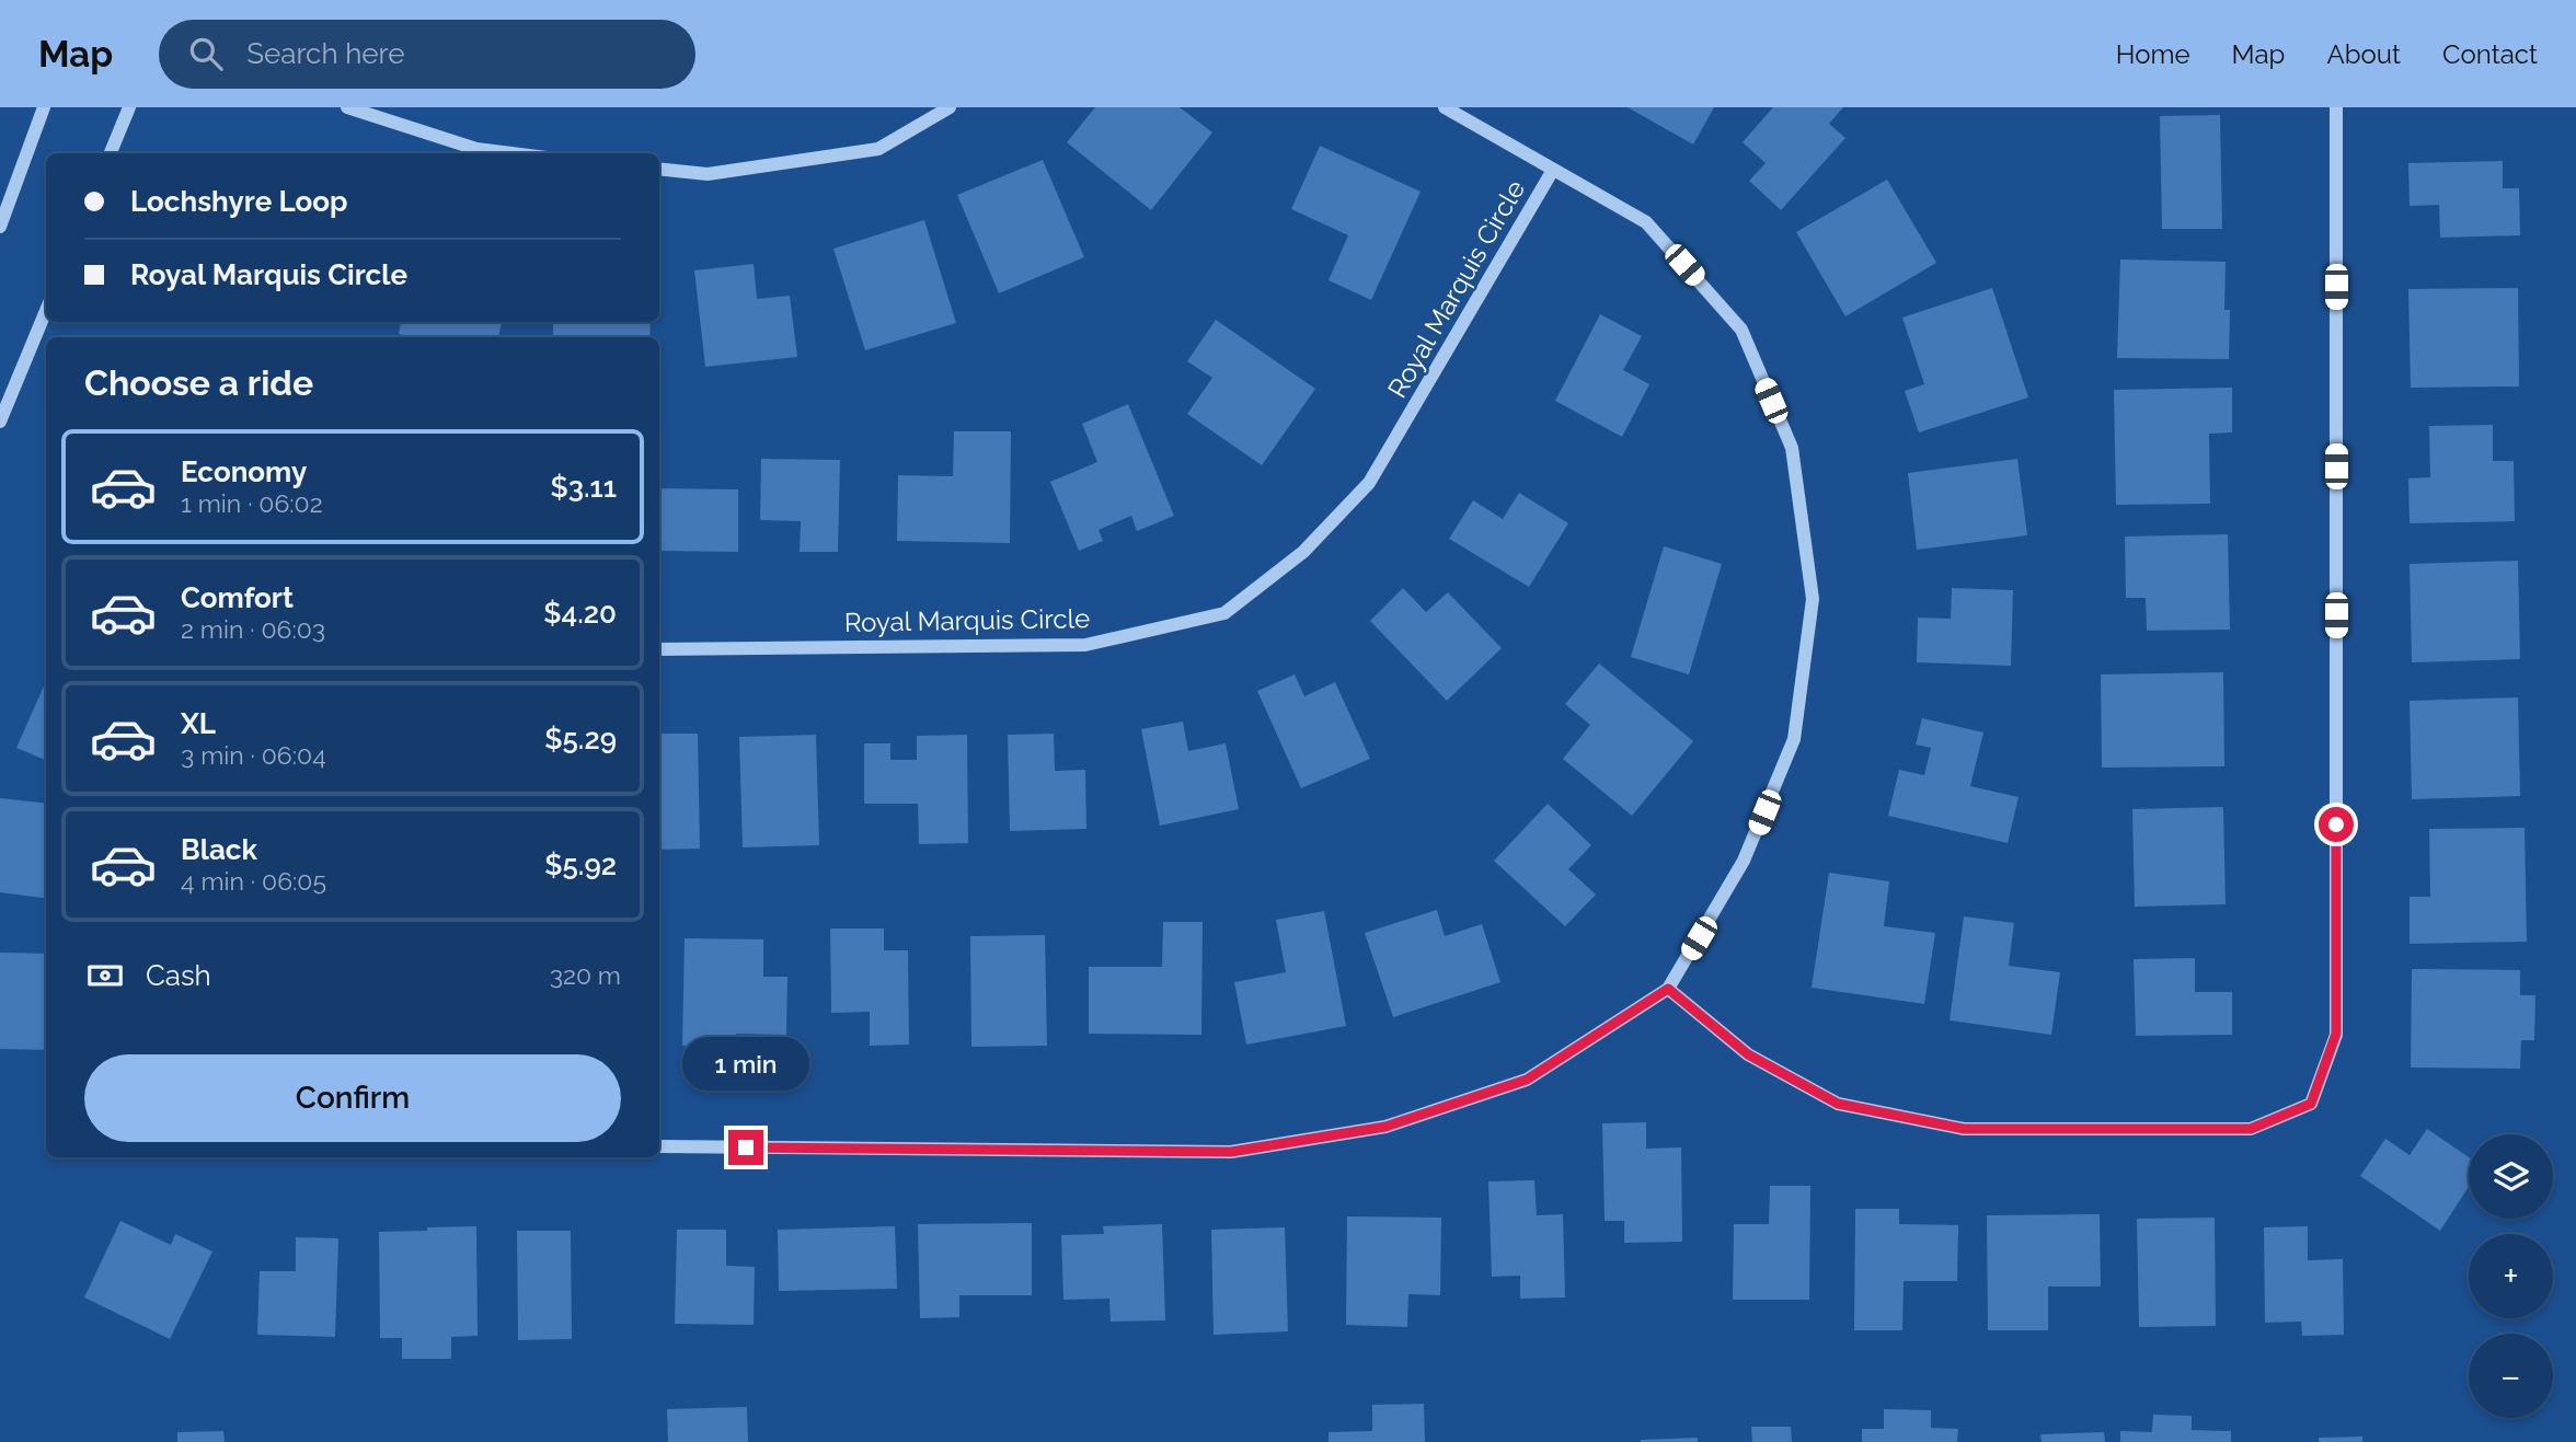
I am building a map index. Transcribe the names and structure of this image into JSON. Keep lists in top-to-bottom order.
{
  "streets": {
    "street": ["Royal Marquis Circle"]
  },
  "page": {
    "header": "Map",
    "search": "Search here",
    "nav": [
      "Home",
      "Map",
      "About",
      "Contact"
    ],
    "banner": ["Lochshyre Loop", "Royal Marquis Circle"],
    "heading": "Choose a ride",
    "list": [
      {
        "name": "Economy",
        "note": "1 min · 06:02",
        "value": "$3.11"
      },
      {
        "name": "Comfort",
        "note": "2 min · 06:03",
        "value": "$4.20"
      },
      {
        "name": "XL",
        "note": "3 min · 06:04",
        "value": "$5.29"
      },
      {
        "name": "Black",
        "note": "4 min · 06:05",
        "value": "$5.92"
      }
    ],
    "pay": ["Cash", "320 m"],
    "bubble": "1 min",
    "buttons": "Confirm",
    "map_buttons": ["+", "−"]
  }
}
